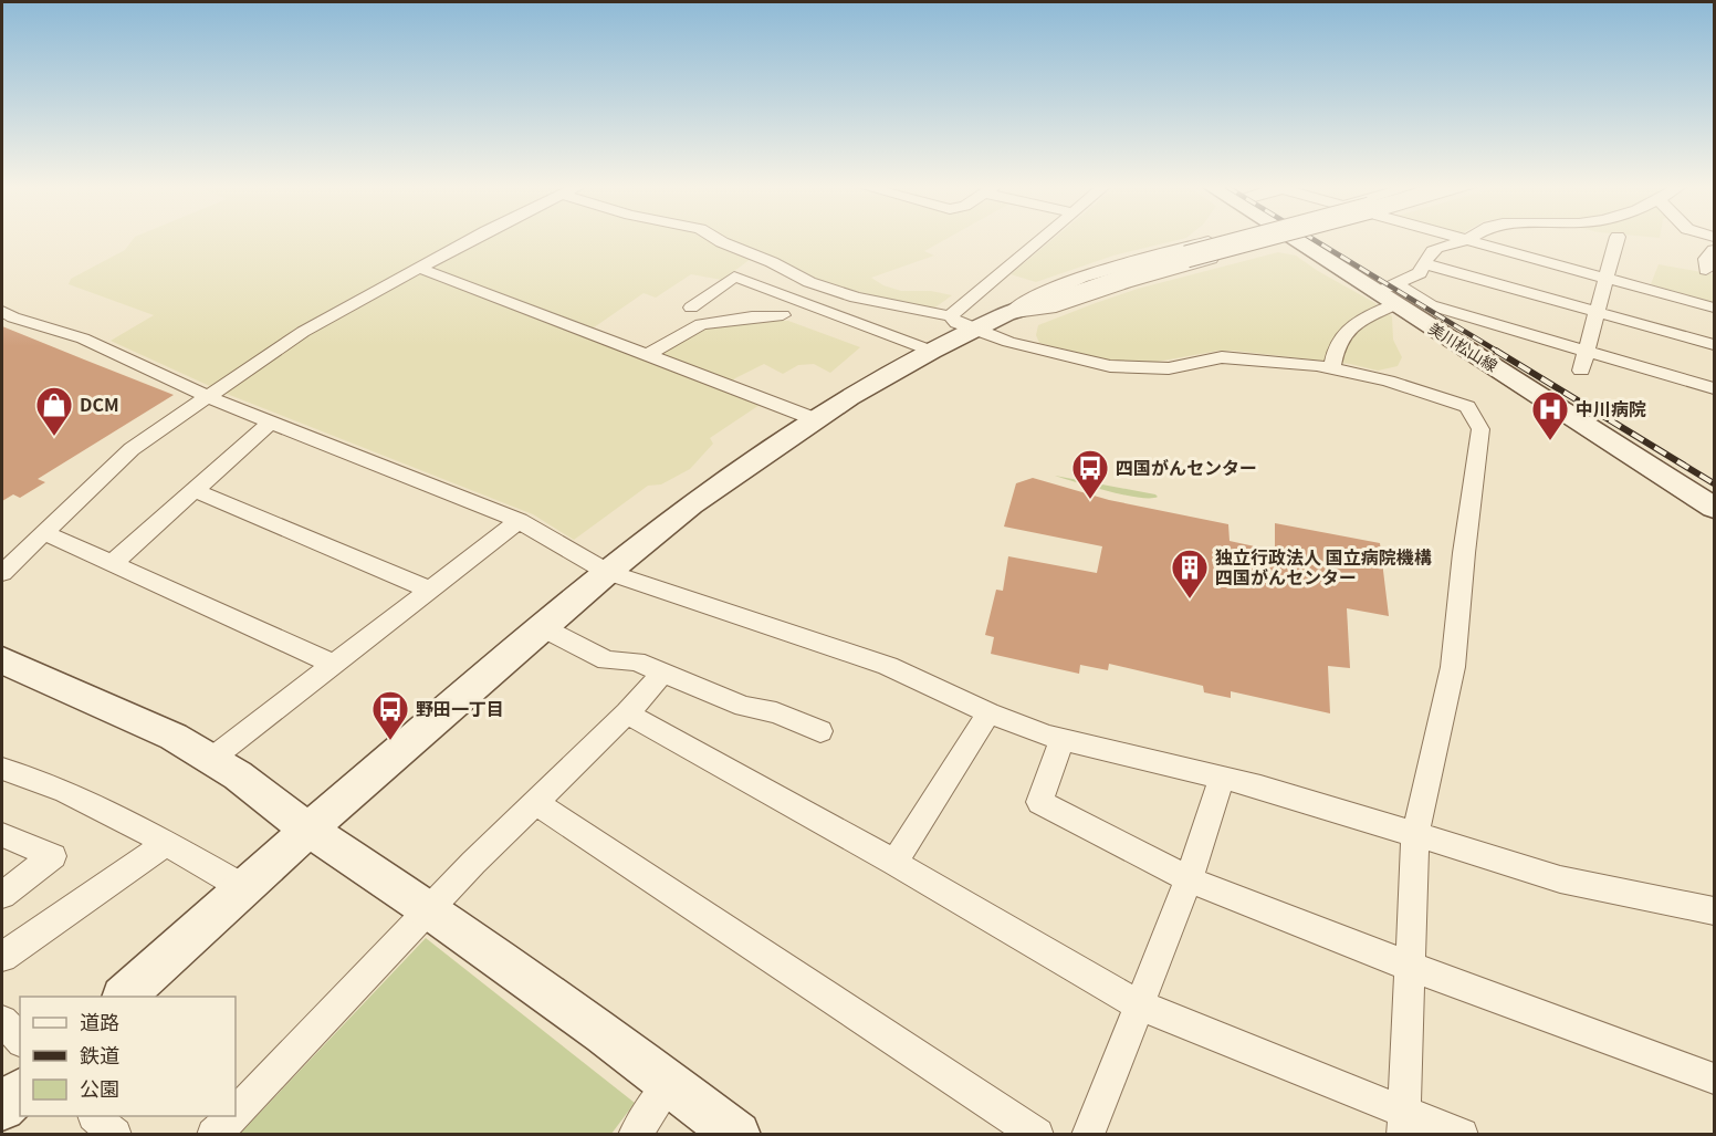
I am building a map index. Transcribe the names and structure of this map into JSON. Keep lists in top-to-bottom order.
{
  "streets": {
    "street": ["美川松山線"]
  },
  "places": {
    "shop": ["DCM"],
    "hospital": ["中川病院"],
    "bus stop": ["四国がんセンター", "野田一丁目"],
    "building": ["独立行政法人 国立病院機構 四国がんセンター"]
  },
  "legend": ["道路", "鉄道", "公園"]
}
